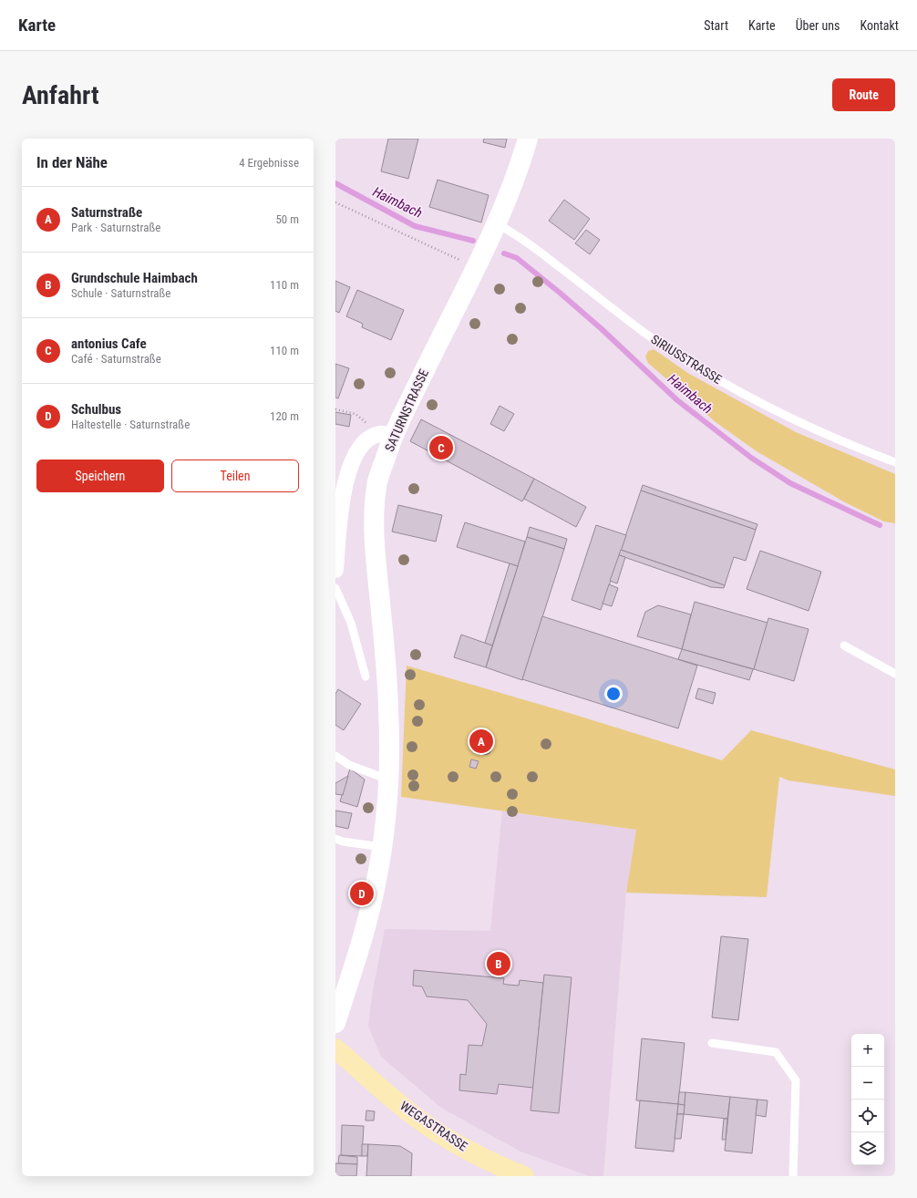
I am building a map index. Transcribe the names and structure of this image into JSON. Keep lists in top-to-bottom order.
{
  "streets": {
    "main road": ["WEGASTRASSE"],
    "street": ["SATURNSTRASSE"],
    "lane": ["SIRIUSSTRASSE"]
  },
  "crossings": [
    ["SIRIUSSTRASSE", "SATURNSTRASSE"]
  ],
  "water": ["Haimbach"],
  "page": {
    "header": "Karte",
    "nav": [
      "Start",
      "Karte",
      "Über uns",
      "Kontakt"
    ],
    "buttons": [
      "Route",
      ["Speichern", "Teilen"]
    ],
    "title": "Anfahrt",
    "heading": ["In der Nähe", "4 Ergebnisse"],
    "list": [
      {
        "mark": "A",
        "name": "Saturnstraße",
        "note": "Park · Saturnstraße",
        "value": "50 m"
      },
      {
        "mark": "B",
        "name": "Grundschule Haimbach",
        "note": "Schule · Saturnstraße",
        "value": "110 m"
      },
      {
        "mark": "C",
        "name": "antonius Cafe",
        "note": "Café · Saturnstraße",
        "value": "110 m"
      },
      {
        "mark": "D",
        "name": "Schulbus",
        "note": "Haltestelle · Saturnstraße",
        "value": "120 m"
      }
    ],
    "pins": [
      "C",
      "A",
      "D",
      "B"
    ],
    "map_buttons": ["+", "−"]
  }
}
